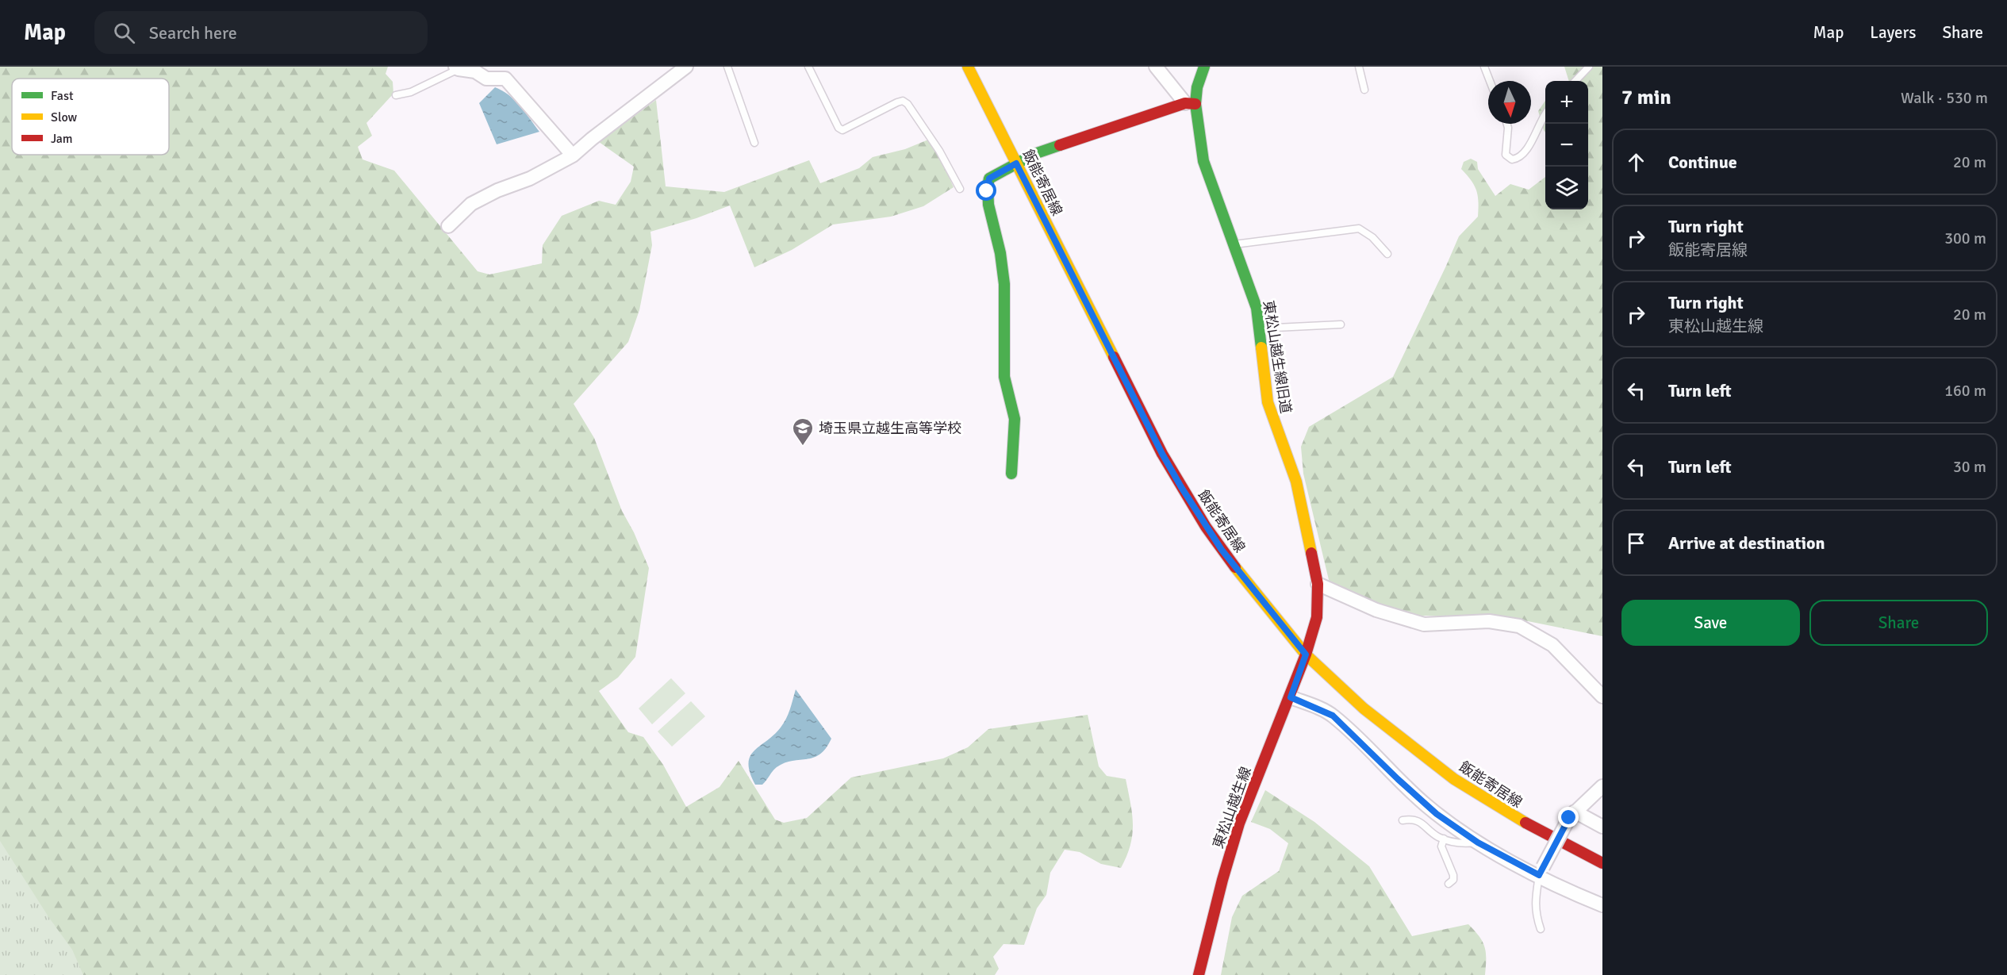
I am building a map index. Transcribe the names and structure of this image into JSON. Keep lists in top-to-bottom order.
{
  "streets": {
    "main road": ["飯能寄居線", "東松山越生線旧道", "東松山越生線"]
  },
  "crossings": [
    ["飯能寄居線", "東松山越生線旧道"],
    ["飯能寄居線", "東松山越生線"],
    ["東松山越生線旧道", "東松山越生線"]
  ],
  "places": {
    "school or university": ["埼玉県立越生高等学校"]
  },
  "legend": ["Fast", "Slow", "Jam"],
  "north": "bottom",
  "page": {
    "header": "Map",
    "search": "Search here",
    "nav": ["Map", "Layers", "Share"],
    "heading": ["7 min", "Walk · 530 m"],
    "map_buttons": ["+", "−"],
    "list": [
      ["Continue", "20 m"],
      ["Turn right", "飯能寄居線", "300 m"],
      ["Turn right", "東松山越生線", "20 m"],
      ["Turn left", "160 m"],
      ["Turn left", "30 m"],
      "Arrive at destination"
    ],
    "buttons": ["Save", "Share"]
  }
}
